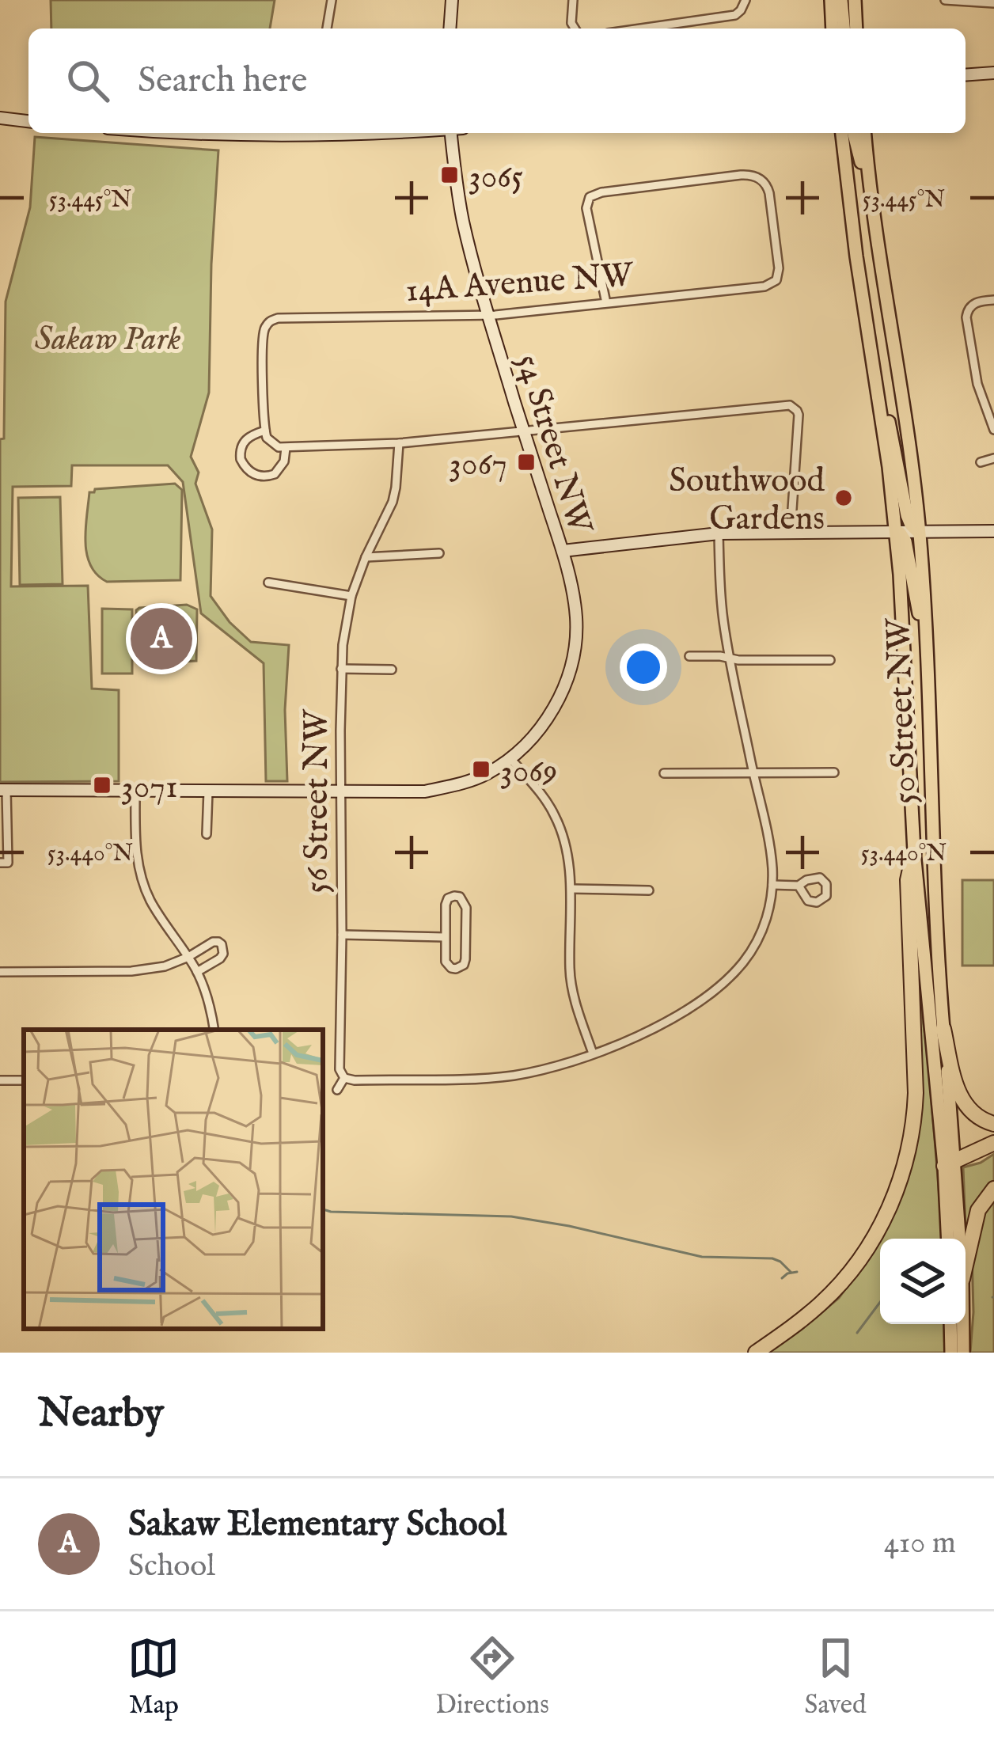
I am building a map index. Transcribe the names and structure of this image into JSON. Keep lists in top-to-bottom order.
{
  "streets": {
    "main road": ["50 Street NW"],
    "street": ["14A Avenue NW", "54 Street NW", "56 Street NW"]
  },
  "crossings": [
    ["14A Avenue NW", "54 Street NW"],
    ["54 Street NW", "56 Street NW"]
  ],
  "parks": ["Sakaw Park"],
  "places": {
    "transit": [
      "3065",
      "3067",
      "3069",
      "3071"
    ],
    "other": ["Southwood Gardens"]
  },
  "page": {
    "search": "Search here",
    "pins": "A",
    "heading": "Nearby",
    "list": [
      {
        "mark": "A",
        "name": "Sakaw Elementary School",
        "note": "School",
        "value": "410 m"
      }
    ],
    "nav": ["Map", "Directions", "Saved"]
  },
  "coordinates": ["53.445°N", "53.440°N"]
}
